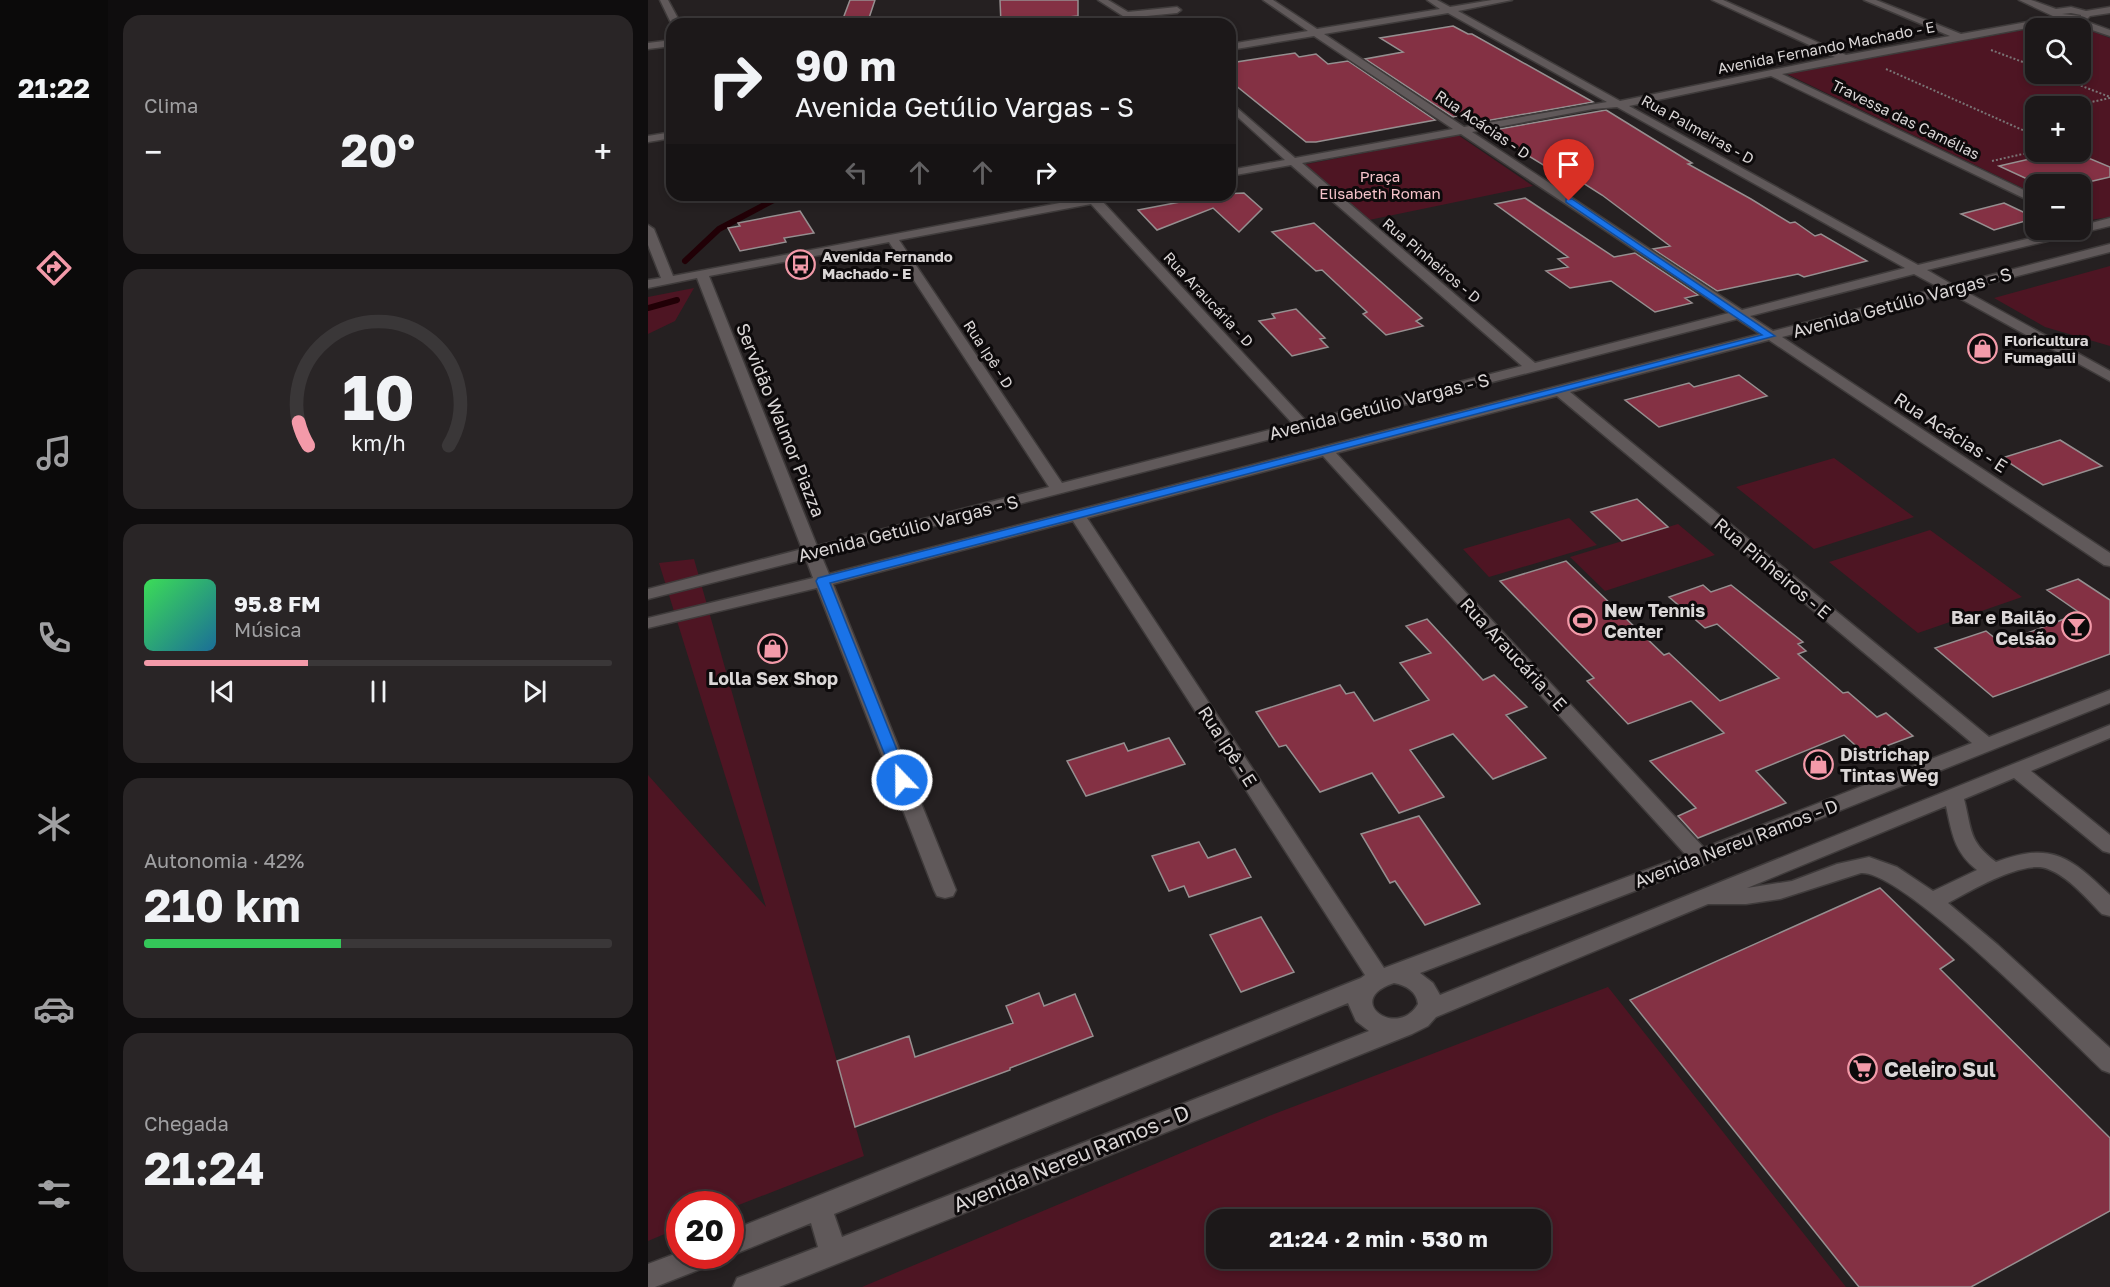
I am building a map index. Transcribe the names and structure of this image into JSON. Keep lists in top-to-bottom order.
{
  "streets": {
    "street": [
      "Avenida Fernando Machado - E",
      "Travessa das Camélias",
      "Rua Acácias - D",
      "Rua Palmeiras - D",
      "Rua Pinheiros - D",
      "Rua Araucária - D",
      "Avenida Getúlio Vargas - S",
      "Rua Ipê - D",
      "Servidão Walmor Piazza",
      "Rua Acácias - E",
      "Rua Pinheiros - E",
      "Rua Araucária - E",
      "Rua Ipê - E",
      "Avenida Nereu Ramos - D"
    ]
  },
  "crossings": [
    ["Avenida Fernando Machado - E", "Travessa das Camélias"],
    ["Avenida Fernando Machado - E", "Rua Acácias - D"],
    ["Avenida Fernando Machado - E", "Rua Palmeiras - D"],
    ["Avenida Fernando Machado - E", "Rua Pinheiros - D"],
    ["Rua Acácias - D", "Avenida Getúlio Vargas - S"],
    ["Rua Acácias - D", "Rua Acácias - E"],
    ["Rua Palmeiras - D", "Avenida Getúlio Vargas - S"],
    ["Rua Pinheiros - D", "Avenida Getúlio Vargas - S"],
    ["Rua Araucária - D", "Avenida Getúlio Vargas - S"],
    ["Avenida Getúlio Vargas - S", "Rua Ipê - D"],
    ["Avenida Getúlio Vargas - S", "Servidão Walmor Piazza"],
    ["Avenida Getúlio Vargas - S", "Rua Acácias - E"],
    ["Avenida Getúlio Vargas - S", "Rua Pinheiros - E"],
    ["Avenida Getúlio Vargas - S", "Rua Araucária - E"],
    ["Avenida Getúlio Vargas - S", "Rua Ipê - E"],
    ["Rua Pinheiros - E", "Avenida Nereu Ramos - D"],
    ["Rua Araucária - E", "Avenida Nereu Ramos - D"],
    ["Rua Ipê - E", "Avenida Nereu Ramos - D"]
  ],
  "parks": ["Praça Elisabeth Roman"],
  "places": {
    "bus stop": ["Avenida Fernando Machado - E"],
    "shop": ["Floricultura Fumagalli", "Lolla Sex Shop", "Districhap Tintas Weg"],
    "sports": ["New Tennis Center"],
    "bar": ["Bar e Bailão Celsão"],
    "supermarket": ["Celeiro Sul"]
  },
  "page": {
    "tabs": "21:22",
    "tile": [
      "Clima",
      ["Autonomia · 42%", "210 km"],
      ["Chegada", "21:24"]
    ],
    "map_buttons": ["+", "−"],
    "turn": ["90 m", "Avenida Getúlio Vargas - S"],
    "heat": ["−", "20°", "+"],
    "song": ["95.8 FM", "Música"],
    "limit": "20",
    "trip": "21:24 · 2 min · 530 m",
    "gauge": ["10", "km/h"]
  }
}
